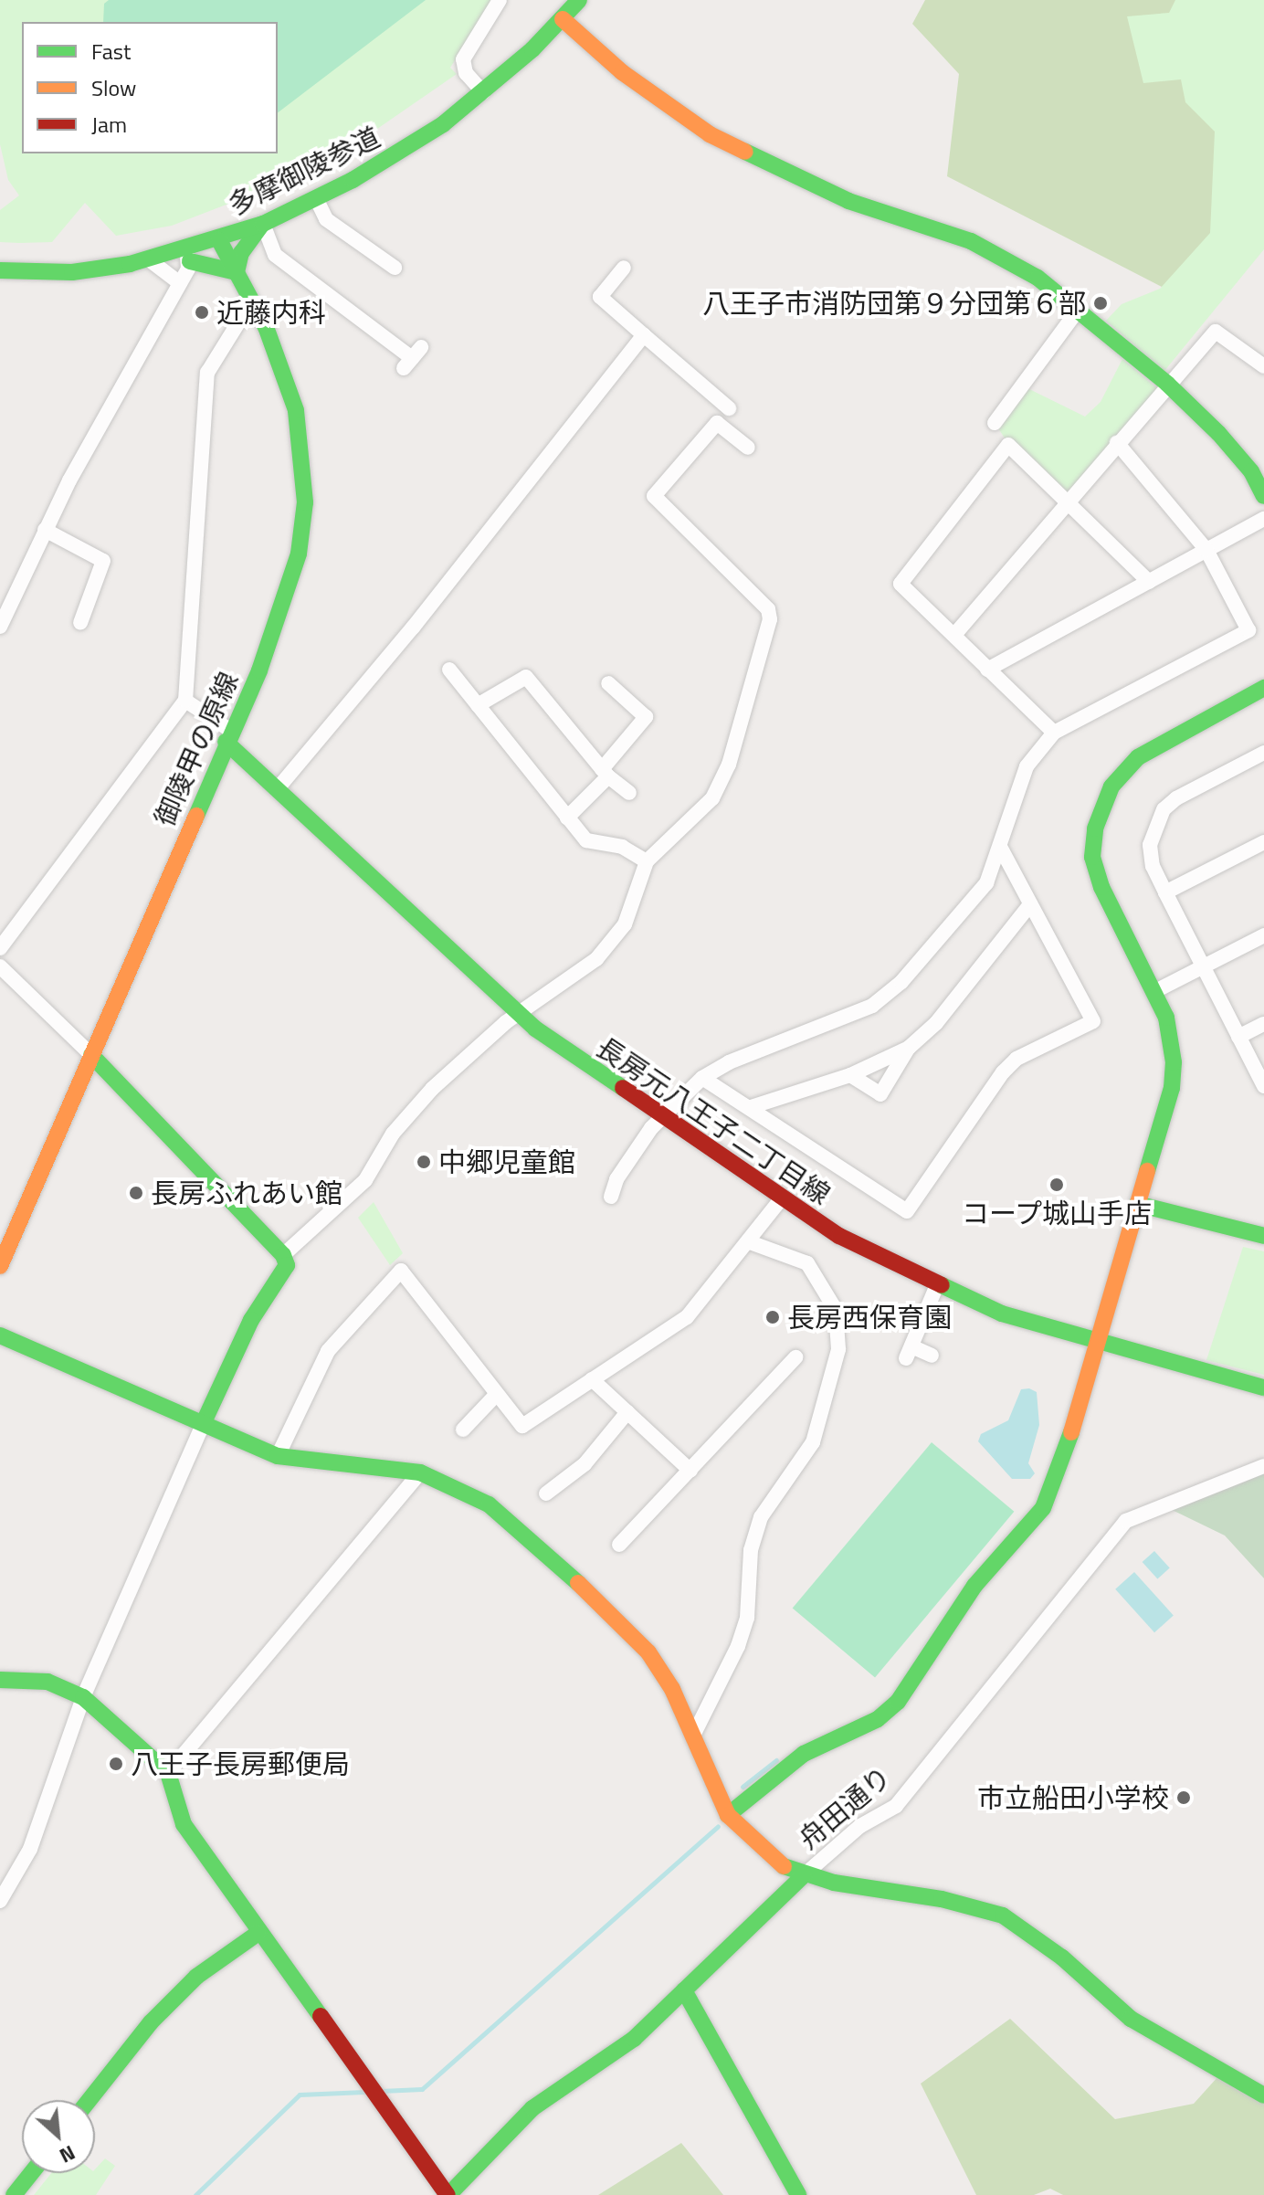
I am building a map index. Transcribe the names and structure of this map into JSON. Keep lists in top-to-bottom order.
{
  "streets": {
    "street": [
      "多摩御陵参道",
      "御陵甲の原線",
      "長房元八王子二丁目線",
      "舟田通り"
    ]
  },
  "crossings": [
    ["多摩御陵参道", "御陵甲の原線"],
    ["御陵甲の原線", "長房元八王子二丁目線"]
  ],
  "places": [
    "八王子市消防団第９分団第６部",
    "近藤内科",
    "中郷児童館",
    "コープ城山手店",
    "長房ふれあい館",
    "長房西保育園",
    "八王子長房郵便局",
    "市立船田小学校"
  ],
  "legend": ["Fast", "Slow", "Jam"],
  "north": "bottom right"
}
